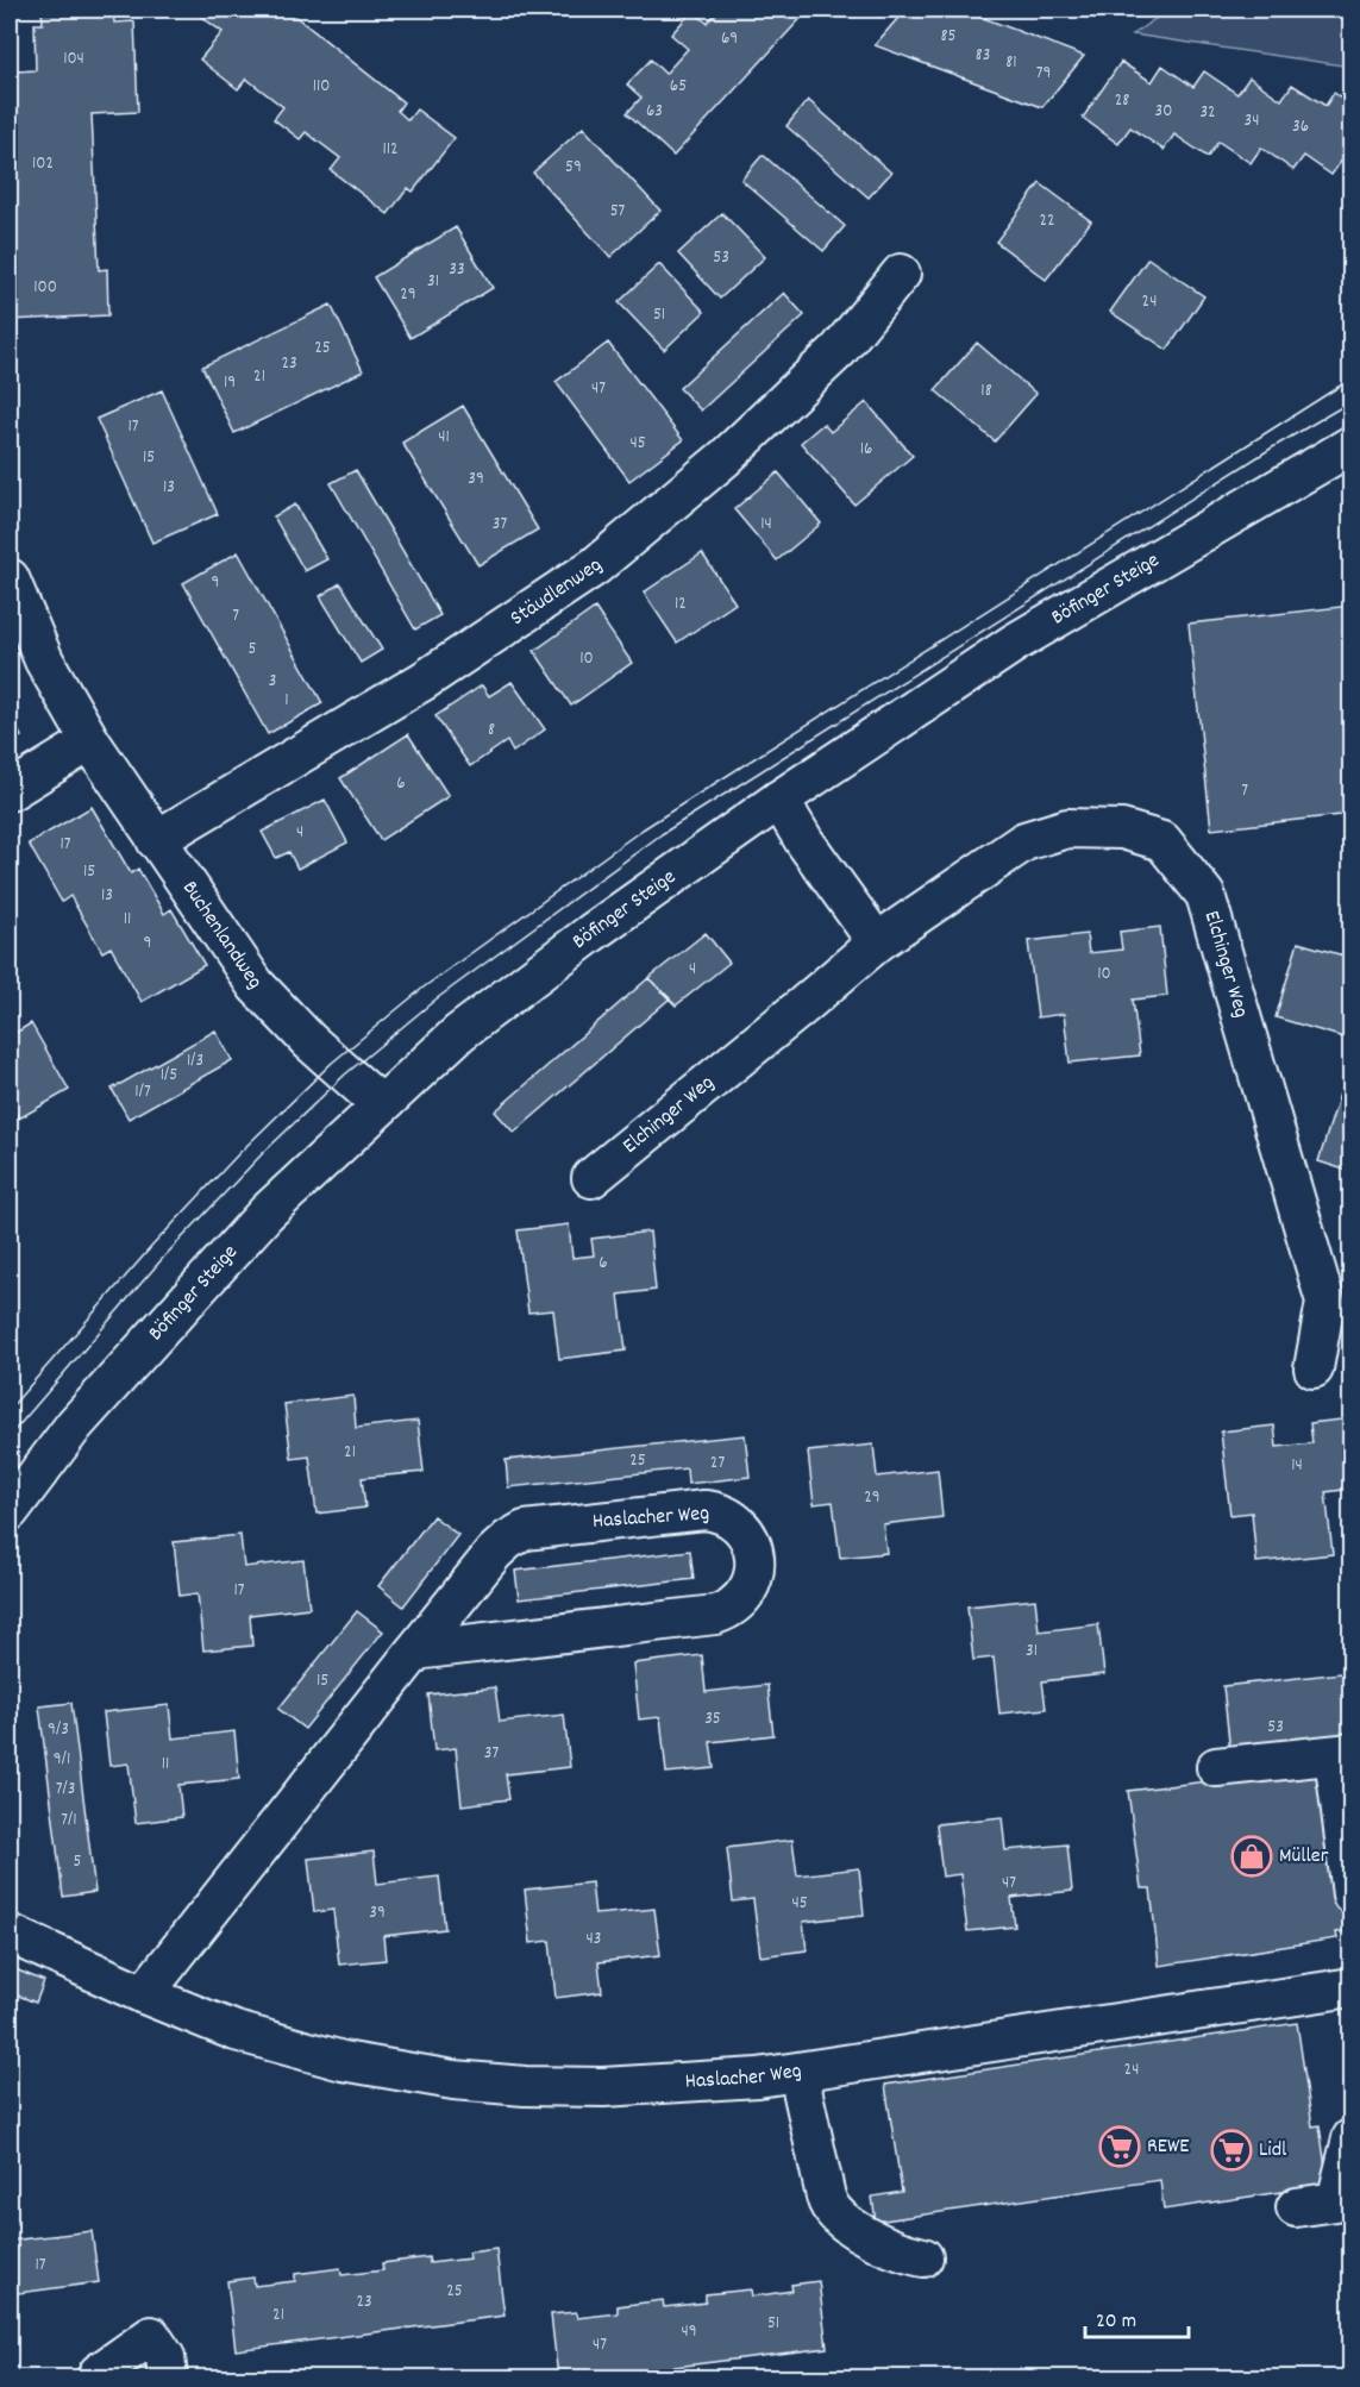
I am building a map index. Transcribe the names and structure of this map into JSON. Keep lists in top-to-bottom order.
{
  "streets": {
    "street": [
      "Böfinger Steige",
      "Stäudlenweg",
      "Buchenlandweg",
      "Elchinger Weg",
      "Haslacher Weg"
    ]
  },
  "crossings": [
    ["Böfinger Steige", "Buchenlandweg"],
    ["Stäudlenweg", "Buchenlandweg"]
  ],
  "places": {
    "shop": ["Müller"],
    "supermarket": ["REWE", "Lidl"]
  },
  "house_numbers": [
    "85",
    "69",
    "83",
    "104",
    "81",
    "79",
    "110",
    "65",
    "28",
    "63",
    "30",
    "32",
    "34",
    "36",
    "112",
    "102",
    "59",
    "57",
    "22",
    "53",
    "33",
    "31",
    "100",
    "29",
    "24",
    "51",
    "25",
    "23",
    "21",
    "19",
    "47",
    "18",
    "17",
    "41",
    "45",
    "16",
    "15",
    "39",
    "13",
    "37",
    "14",
    "9",
    "12",
    "7",
    "5",
    "10",
    "3",
    "1",
    "8",
    "6",
    "7",
    "4",
    "17",
    "15",
    "13",
    "11",
    "9",
    "4",
    "10",
    "1/3",
    "1/5",
    "1/7",
    "6",
    "21",
    "25",
    "27",
    "14",
    "29",
    "17",
    "31",
    "15",
    "35",
    "53",
    "9/3",
    "37",
    "9/1",
    "11",
    "7/3",
    "7/1",
    "5",
    "47",
    "45",
    "39",
    "43",
    "24",
    "17",
    "25",
    "23",
    "21",
    "51",
    "49",
    "47"
  ],
  "scale_bar": "20 m"
}
